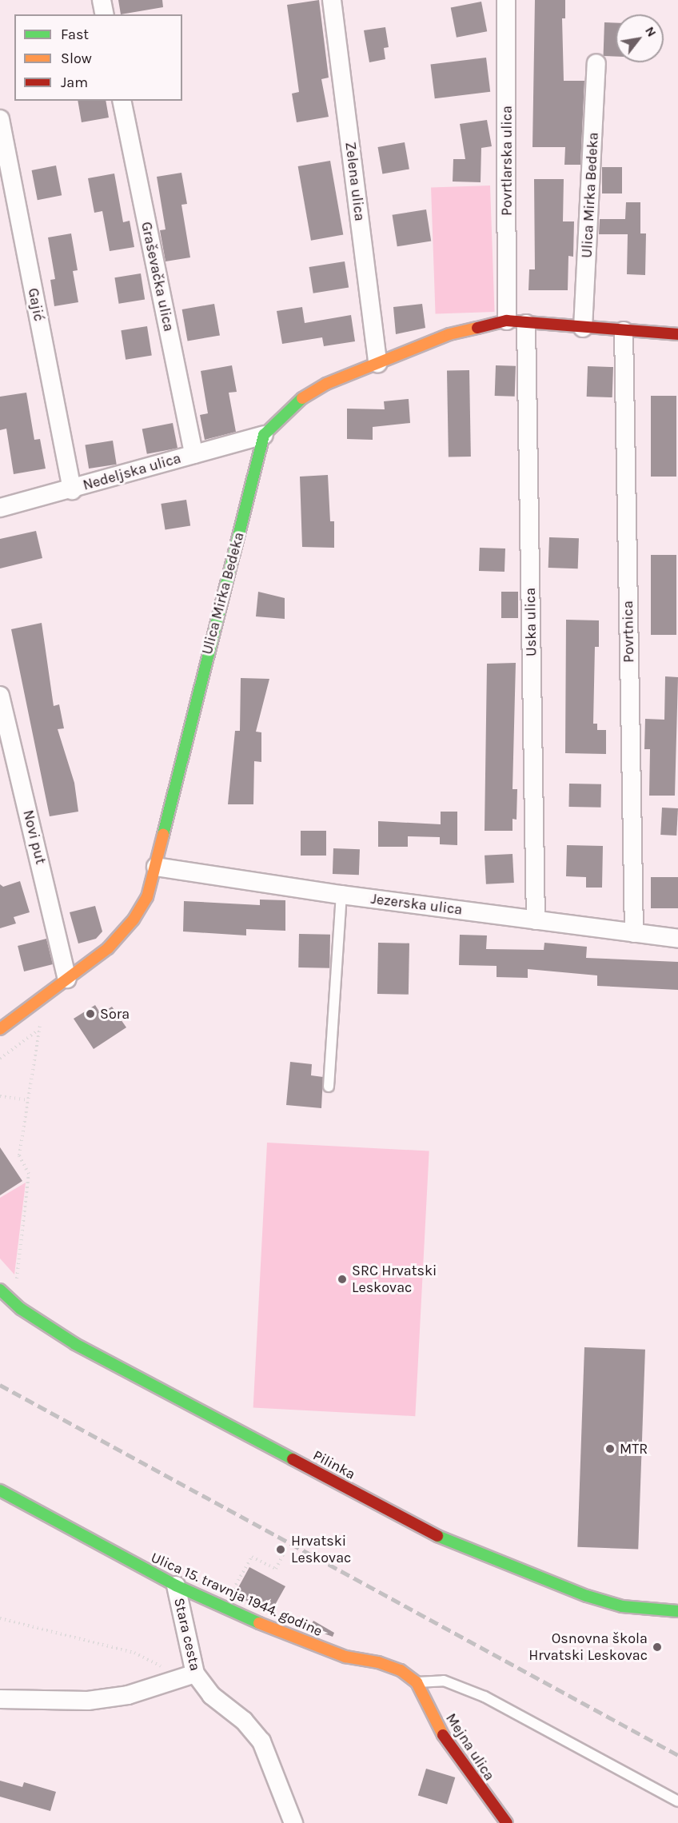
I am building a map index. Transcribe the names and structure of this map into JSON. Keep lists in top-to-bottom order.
{
  "streets": {
    "street": [
      "Povrtlarska ulica",
      "Zelena ulica",
      "Ulica Mirka Bedeka",
      "Graševačka ulica",
      "Gajić",
      "Nedeljska ulica",
      "Uska ulica",
      "Povrtnica",
      "Novi put",
      "Jezerska ulica",
      "Pilinka",
      "Ulica 15. travnja 1944. godine",
      "Stara cesta",
      "Mejna ulica"
    ]
  },
  "crossings": [
    ["Ulica Mirka Bedeka", "Nedeljska ulica"],
    ["Ulica Mirka Bedeka", "Novi put"],
    ["Ulica Mirka Bedeka", "Jezerska ulica"],
    ["Graševačka ulica", "Nedeljska ulica"],
    ["Gajić", "Nedeljska ulica"],
    ["Uska ulica", "Jezerska ulica"],
    ["Povrtnica", "Jezerska ulica"],
    ["Ulica 15. travnja 1944. godine", "Stara cesta"],
    ["Ulica 15. travnja 1944. godine", "Mejna ulica"]
  ],
  "places": [
    "Sora",
    "SRC Hrvatski Leskovac",
    "MTR",
    "Hrvatski Leskovac",
    "Osnovna škola Hrvatski Leskovac"
  ],
  "legend": ["Fast", "Slow", "Jam"],
  "north": "top right"
}
